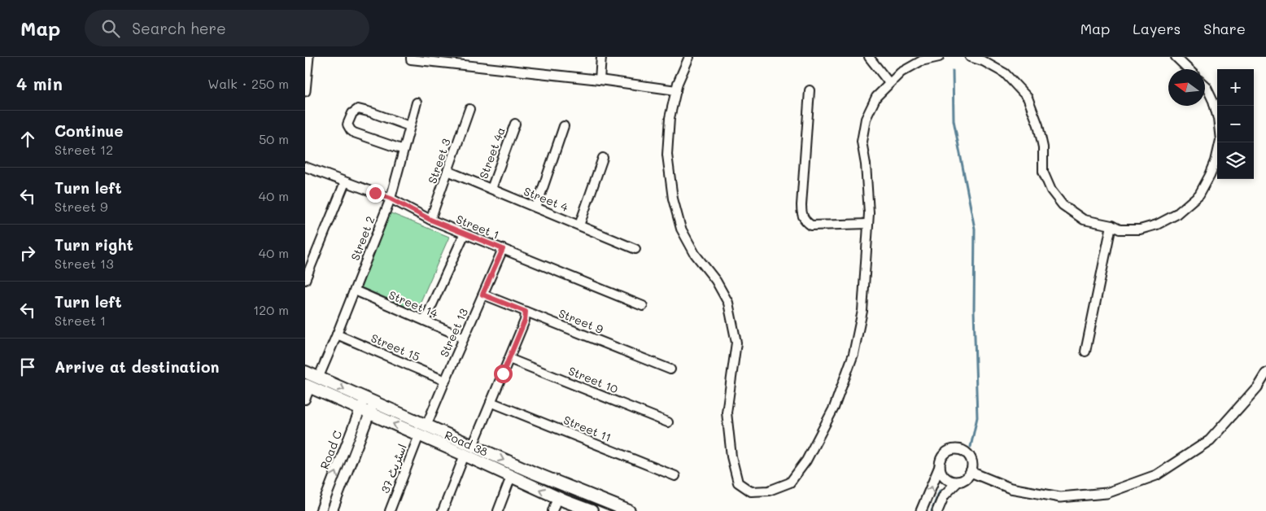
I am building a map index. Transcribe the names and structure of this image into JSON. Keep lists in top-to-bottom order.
{
  "streets": {
    "main road": ["Road 38"],
    "street": [
      "Street 4a",
      "Street 3",
      "Street 4",
      "Street 1",
      "Street 2",
      "Street 14",
      "Street 9",
      "Street 13",
      "Street 15",
      "Street 10",
      "Street 11",
      "Road C",
      "اسٹریٹ 37"
    ]
  },
  "crossings": [
    ["Street 4a", "Street 4"],
    ["Street 3", "Street 4"],
    ["Street 3", "Street 1"],
    ["Street 1", "Street 2"],
    ["Street 1", "Street 13"],
    ["Street 2", "Street 14"],
    ["Street 2", "Street 15"],
    ["Street 2", "Road 38"],
    ["Street 14", "Street 13"],
    ["Street 9", "Street 13"],
    ["Street 13", "Street 15"],
    ["Street 13", "Road 38"],
    ["Road 38", "Road C"],
    ["Road 38", "اسٹریٹ 37"]
  ],
  "north": "left",
  "page": {
    "header": "Map",
    "search": "Search here",
    "nav": ["Map", "Layers", "Share"],
    "heading": ["4 min", "Walk · 250 m"],
    "map_buttons": ["+", "−"],
    "list": [
      ["Continue", "Street 12", "50 m"],
      ["Turn left", "Street 9", "40 m"],
      ["Turn right", "Street 13", "40 m"],
      ["Turn left", "Street 1", "120 m"],
      "Arrive at destination"
    ]
  }
}
